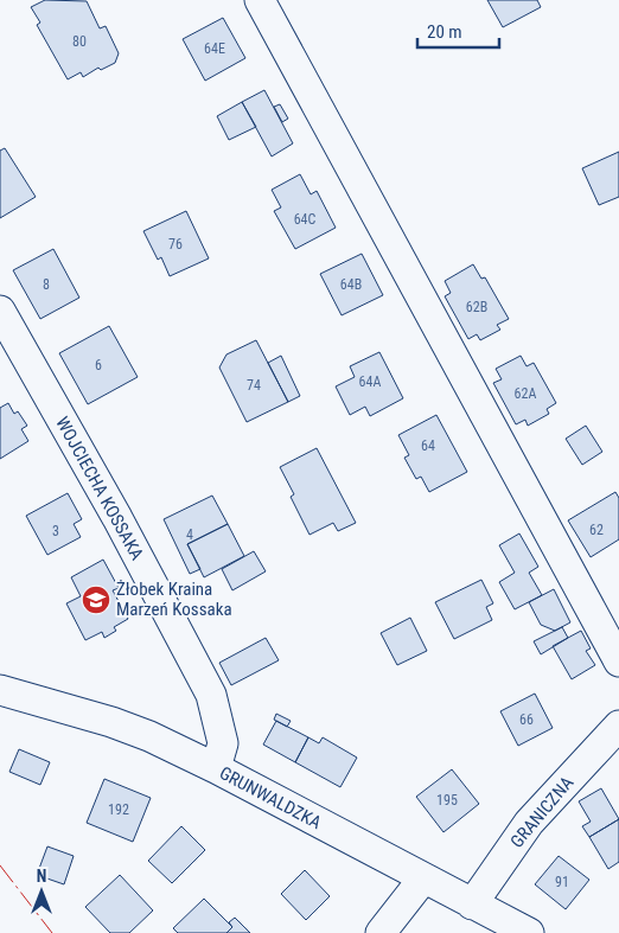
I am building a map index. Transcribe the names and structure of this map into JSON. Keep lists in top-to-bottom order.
{
  "streets": {
    "street": ["WOJCIECHA KOSSAKA", "GRUNWALDZKA", "GRANICZNA"]
  },
  "crossings": [
    ["WOJCIECHA KOSSAKA", "GRUNWALDZKA"],
    ["GRUNWALDZKA", "GRANICZNA"]
  ],
  "places": {
    "school or university": ["Żłobek Kraina Marzeń Kossaka"]
  },
  "house_numbers": [
    "80",
    "64E",
    "64C",
    "76",
    "8",
    "64B",
    "62B",
    "6",
    "64A",
    "74",
    "62A",
    "64",
    "62",
    "3",
    "4",
    "66",
    "195",
    "192",
    "91"
  ],
  "scale_bar": "20 m",
  "north": "top"
}
